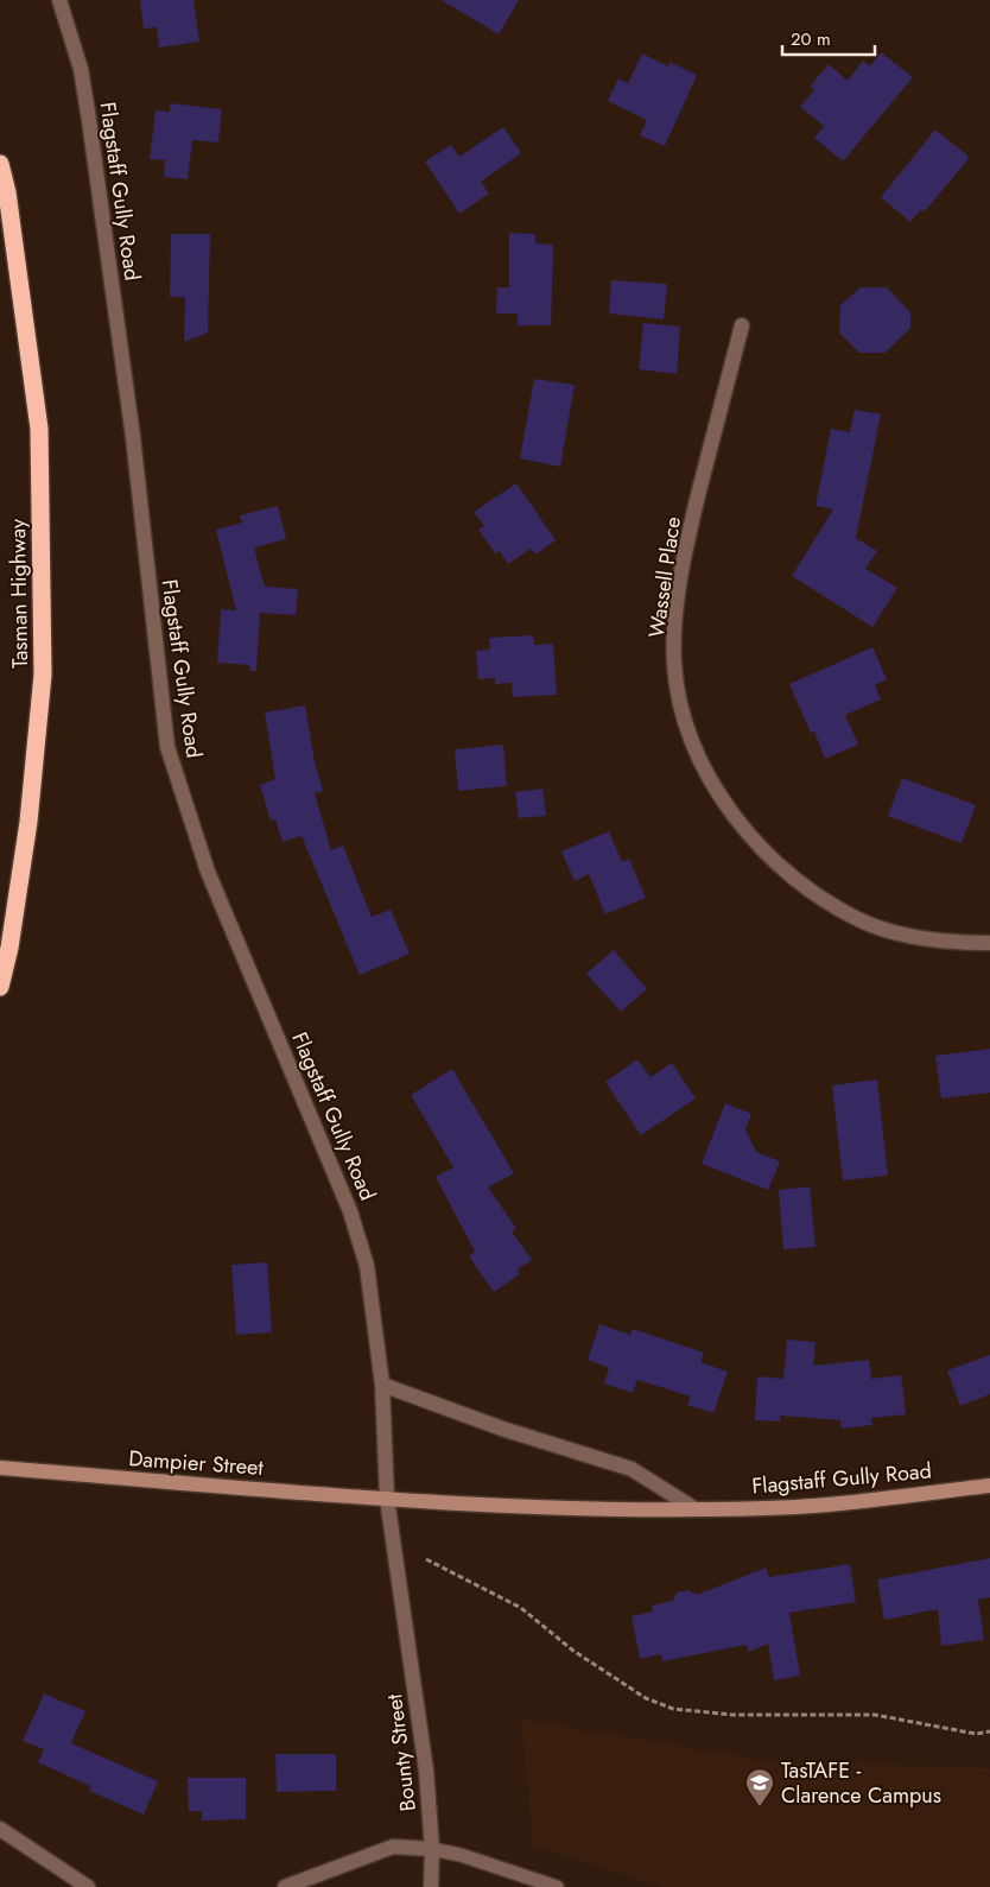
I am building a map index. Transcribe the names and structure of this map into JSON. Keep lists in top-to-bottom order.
{
  "streets": {
    "highway": ["Tasman Highway"],
    "street": [
      "Flagstaff Gully Road",
      "Wassell Place",
      "Dampier Street",
      "Bounty Street"
    ]
  },
  "crossings": [
    ["Flagstaff Gully Road", "Dampier Street"],
    ["Flagstaff Gully Road", "Bounty Street"],
    ["Dampier Street", "Bounty Street"]
  ],
  "places": {
    "school or university": ["TasTAFE - Clarence Campus"]
  },
  "scale_bar": "20 m"
}
